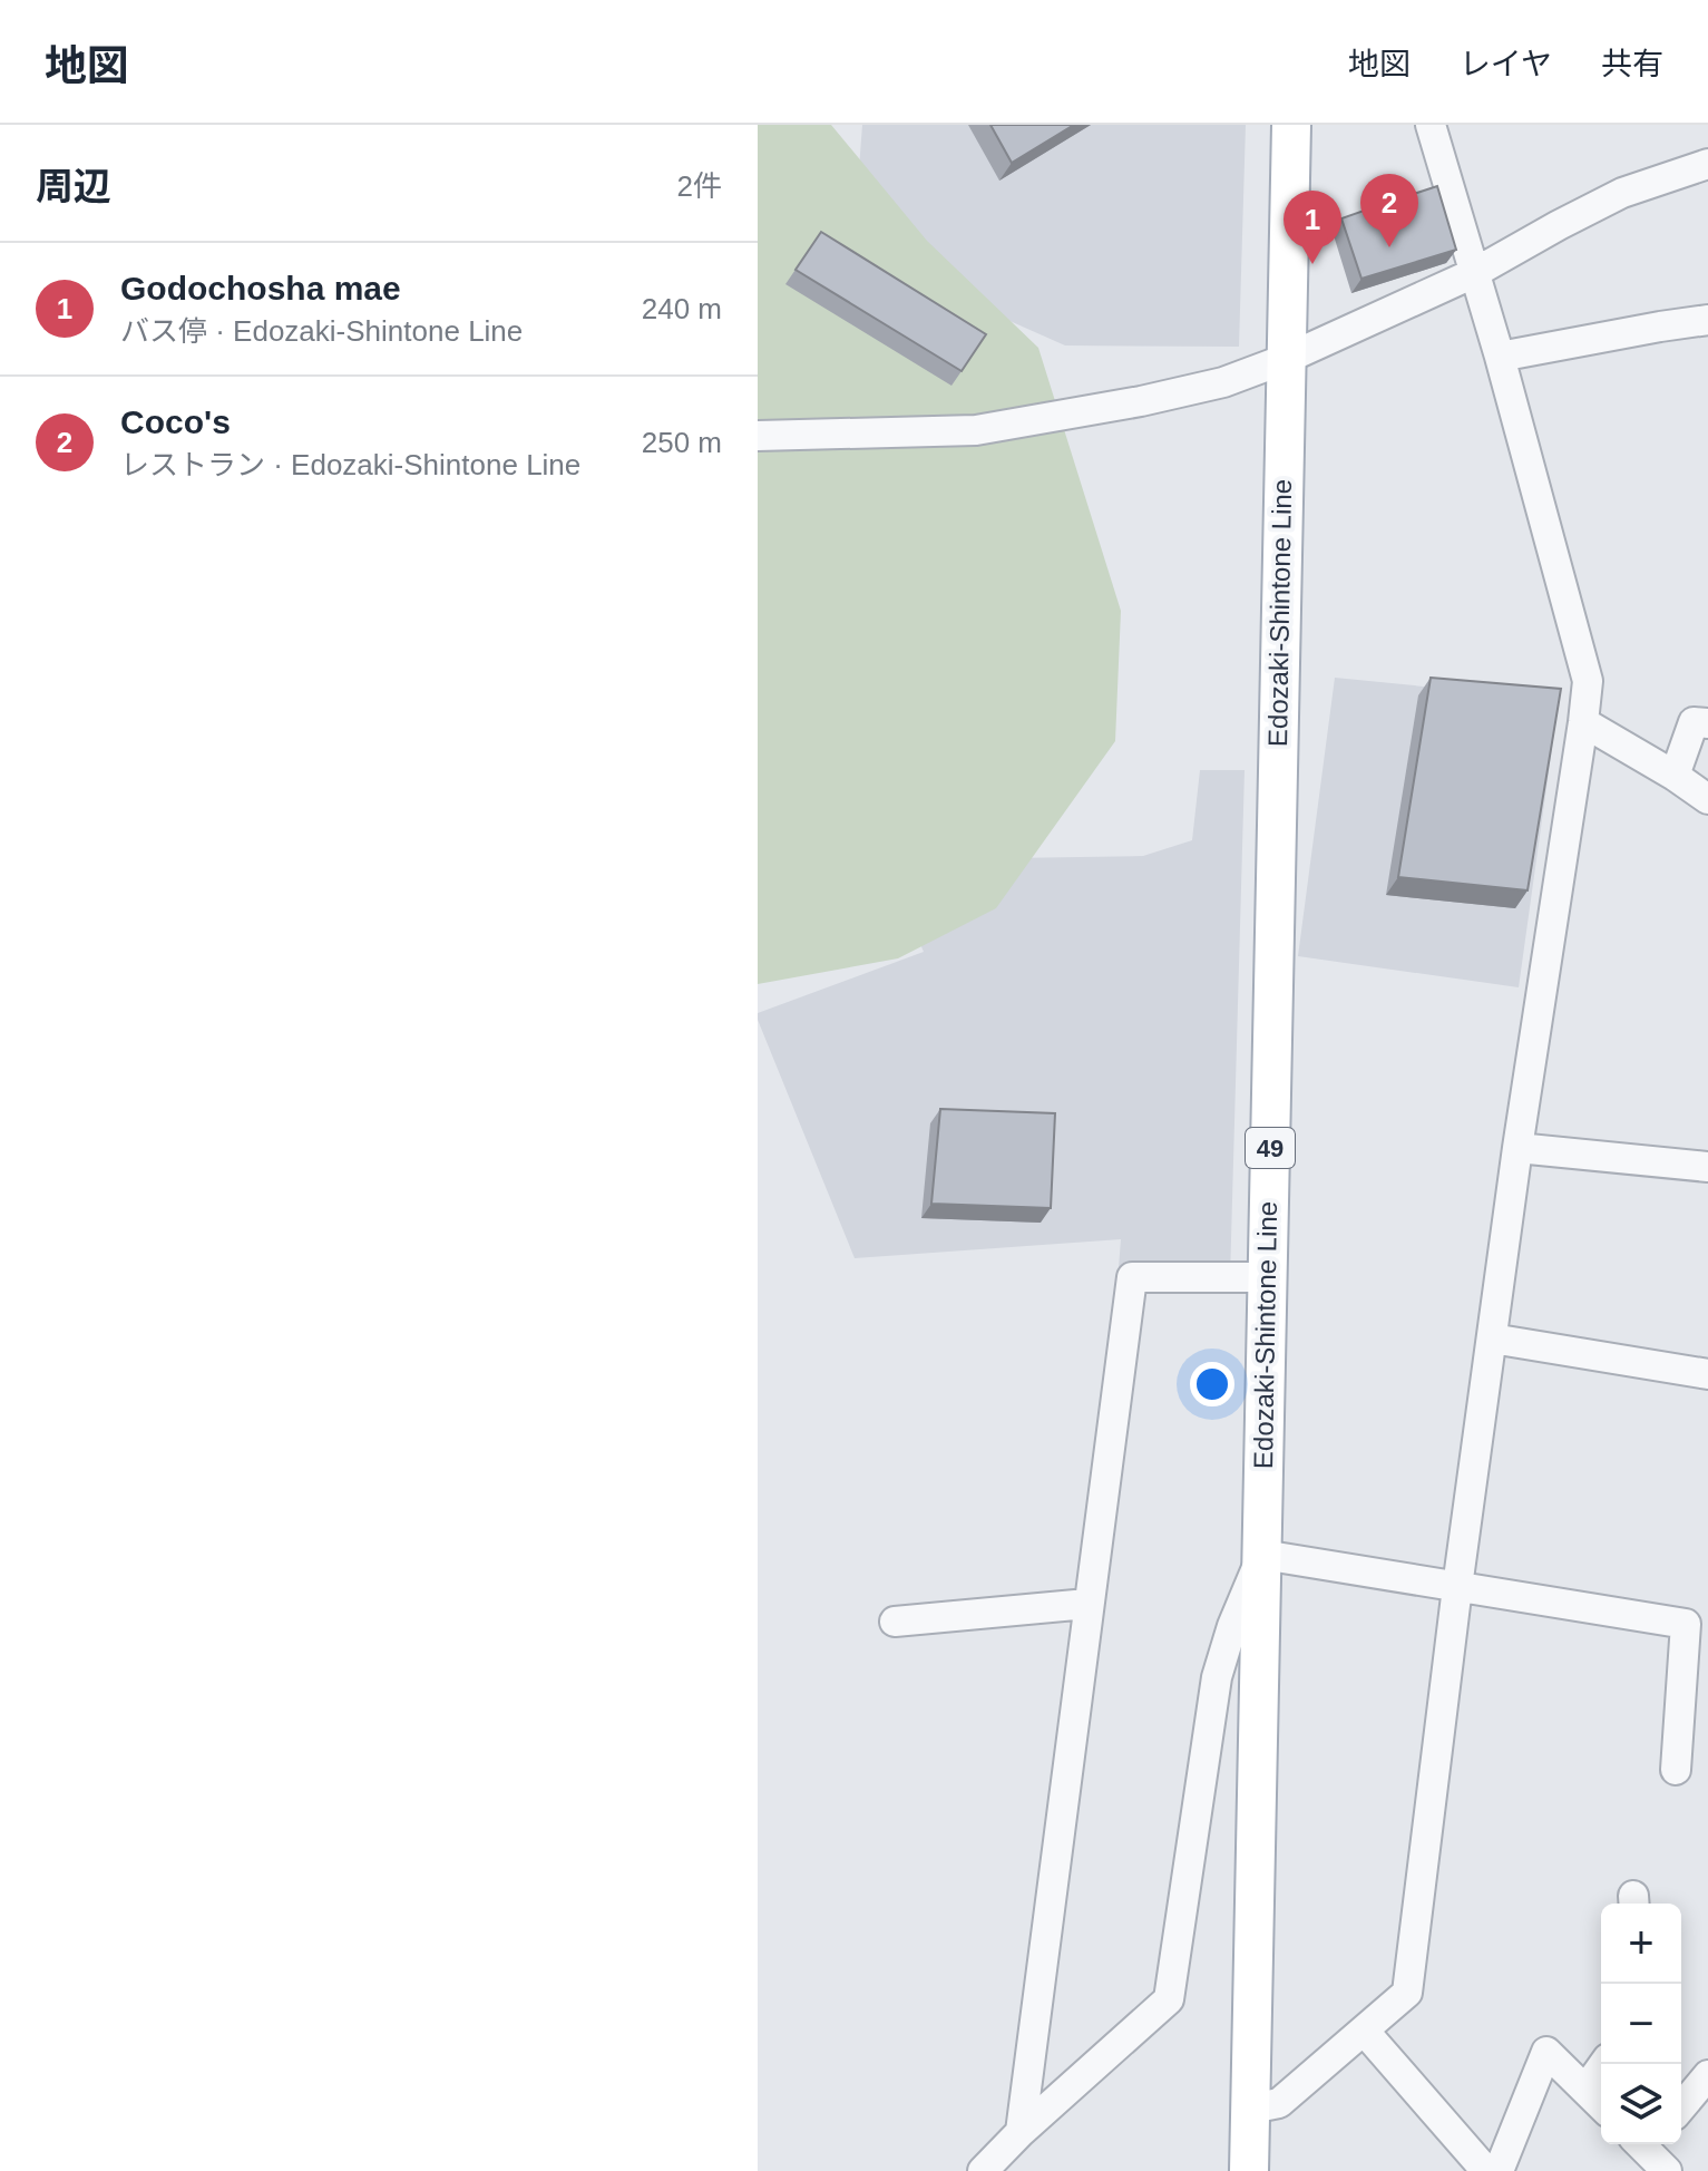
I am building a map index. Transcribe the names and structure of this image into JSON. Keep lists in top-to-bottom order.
{
  "streets": {
    "main road": ["Edozaki-Shintone Line", "49"]
  },
  "page": {
    "header": "地図",
    "nav": ["地図", "レイヤ", "共有"],
    "heading": ["周辺", "2件"],
    "pins": ["2", "1"],
    "list": [
      {
        "mark": "1",
        "name": "Godochosha mae",
        "note": "バス停 · Edozaki-Shintone Line",
        "value": "240 m"
      },
      {
        "mark": "2",
        "name": "Coco's",
        "note": "レストラン · Edozaki-Shintone Line",
        "value": "250 m"
      }
    ],
    "map_buttons": ["+", "−"]
  }
}
